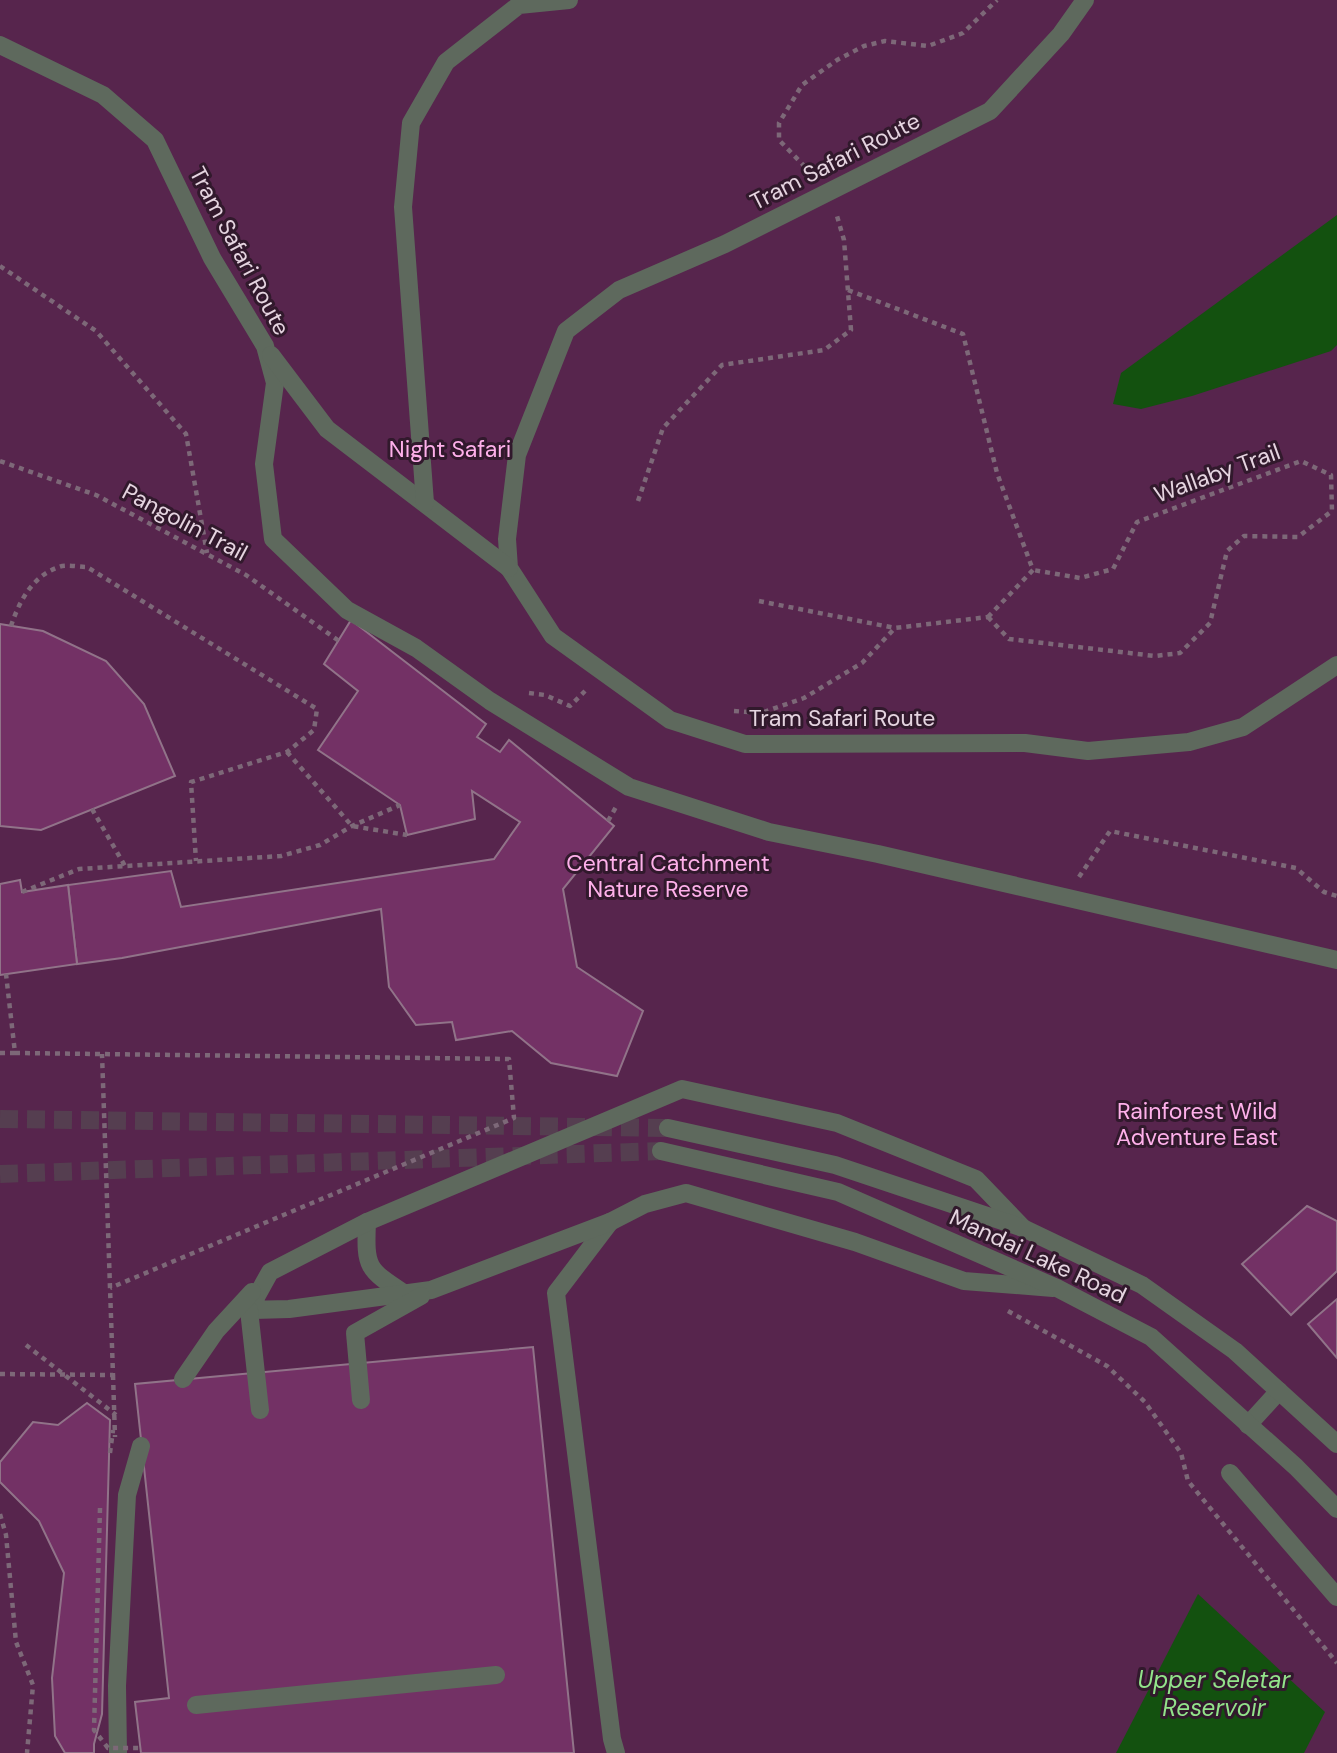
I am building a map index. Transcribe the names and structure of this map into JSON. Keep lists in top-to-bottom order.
{
  "streets": {
    "street": ["Tram Safari Route", "Mandai Lake Road"],
    "path": ["Wallaby Trail", "Pangolin Trail"]
  },
  "water": ["Upper Seletar Reservoir"],
  "parks": ["Night Safari", "Central Catchment Nature Reserve", "Rainforest Wild Adventure East"]
}
